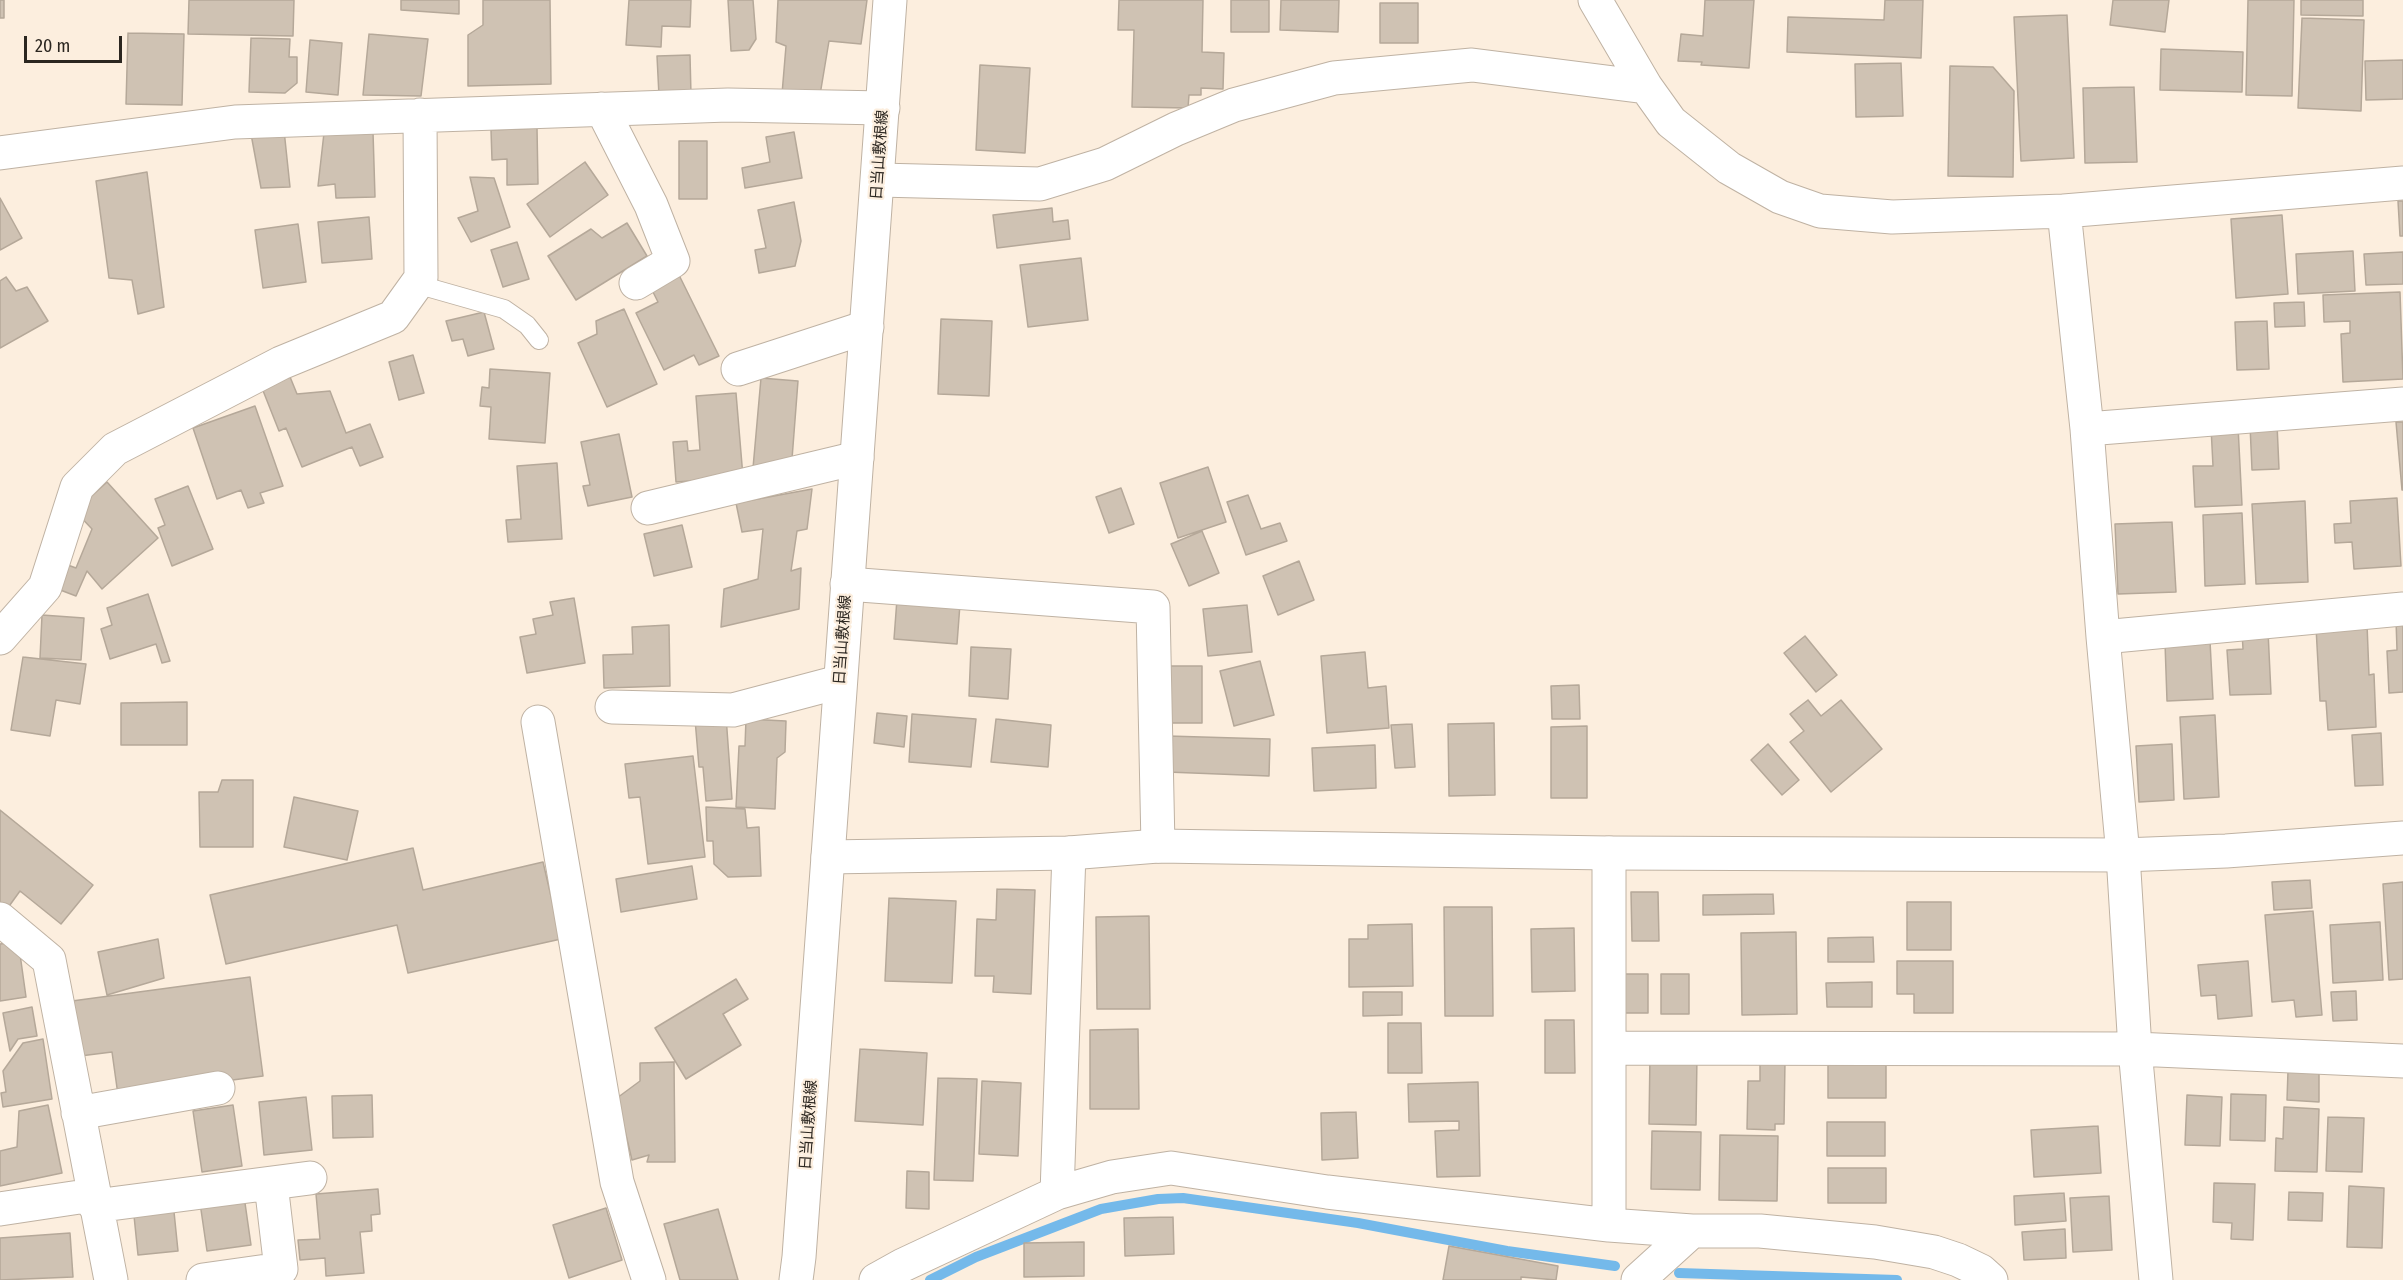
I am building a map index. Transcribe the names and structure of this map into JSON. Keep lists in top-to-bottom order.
{
  "streets": {
    "street": ["日当山敷根線"]
  },
  "scale_bar": "20 m"
}
